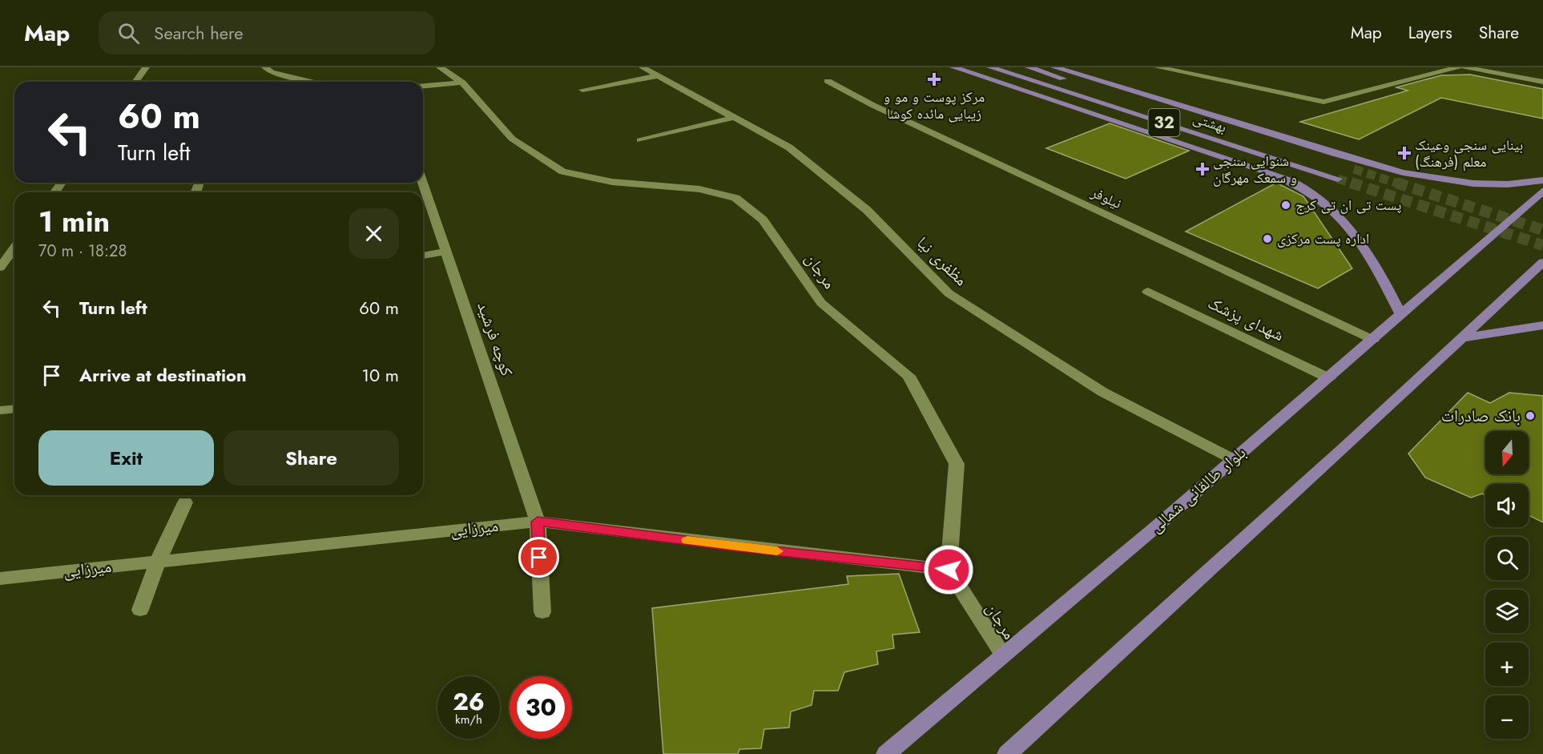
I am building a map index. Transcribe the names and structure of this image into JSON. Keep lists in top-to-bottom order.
{
  "streets": {
    "main road": ["32", "بهشتى", "بلوار طالقانی شمالی"],
    "street": [
      "نیلوفر",
      "مظفری نیا",
      "مرجان",
      "شهدای پزشک",
      "كوچه فرشيد",
      "میرزایی"
    ]
  },
  "crossings": [
    ["نیلوفر", "بلوار طالقانی شمالی"],
    ["مظفری نیا", "بلوار طالقانی شمالی"],
    ["مرجان", "بلوار طالقانی شمالی"],
    ["مرجان", "میرزایی"],
    ["شهدای پزشک", "بلوار طالقانی شمالی"],
    ["كوچه فرشيد", "میرزایی"]
  ],
  "places": {
    "health": ["مرکز پوست و مو و زیبایی مائده کوشا", "بینایی سنجی وعینک معلم (فرهنگ)", "شنوایی سنجی و سمعک مهرگان"],
    "other": ["پست تی ان تی کرج", "اداره پست مرکزی", "بانک صادرات"]
  },
  "north": "bottom",
  "page": {
    "header": "Map",
    "search": "Search here",
    "nav": ["Map", "Layers", "Share"],
    "turn": ["60 m", "Turn left"],
    "heading": ["1 min", "70 m · 18:28"],
    "list": [
      {
        "name": "Turn left",
        "value": "60 m"
      },
      {
        "name": "Arrive at destination",
        "value": "10 m"
      }
    ],
    "buttons": ["Exit", "Share"],
    "map_buttons": ["+", "−"],
    "speed": "26 km/h",
    "limit": "30"
  }
}
